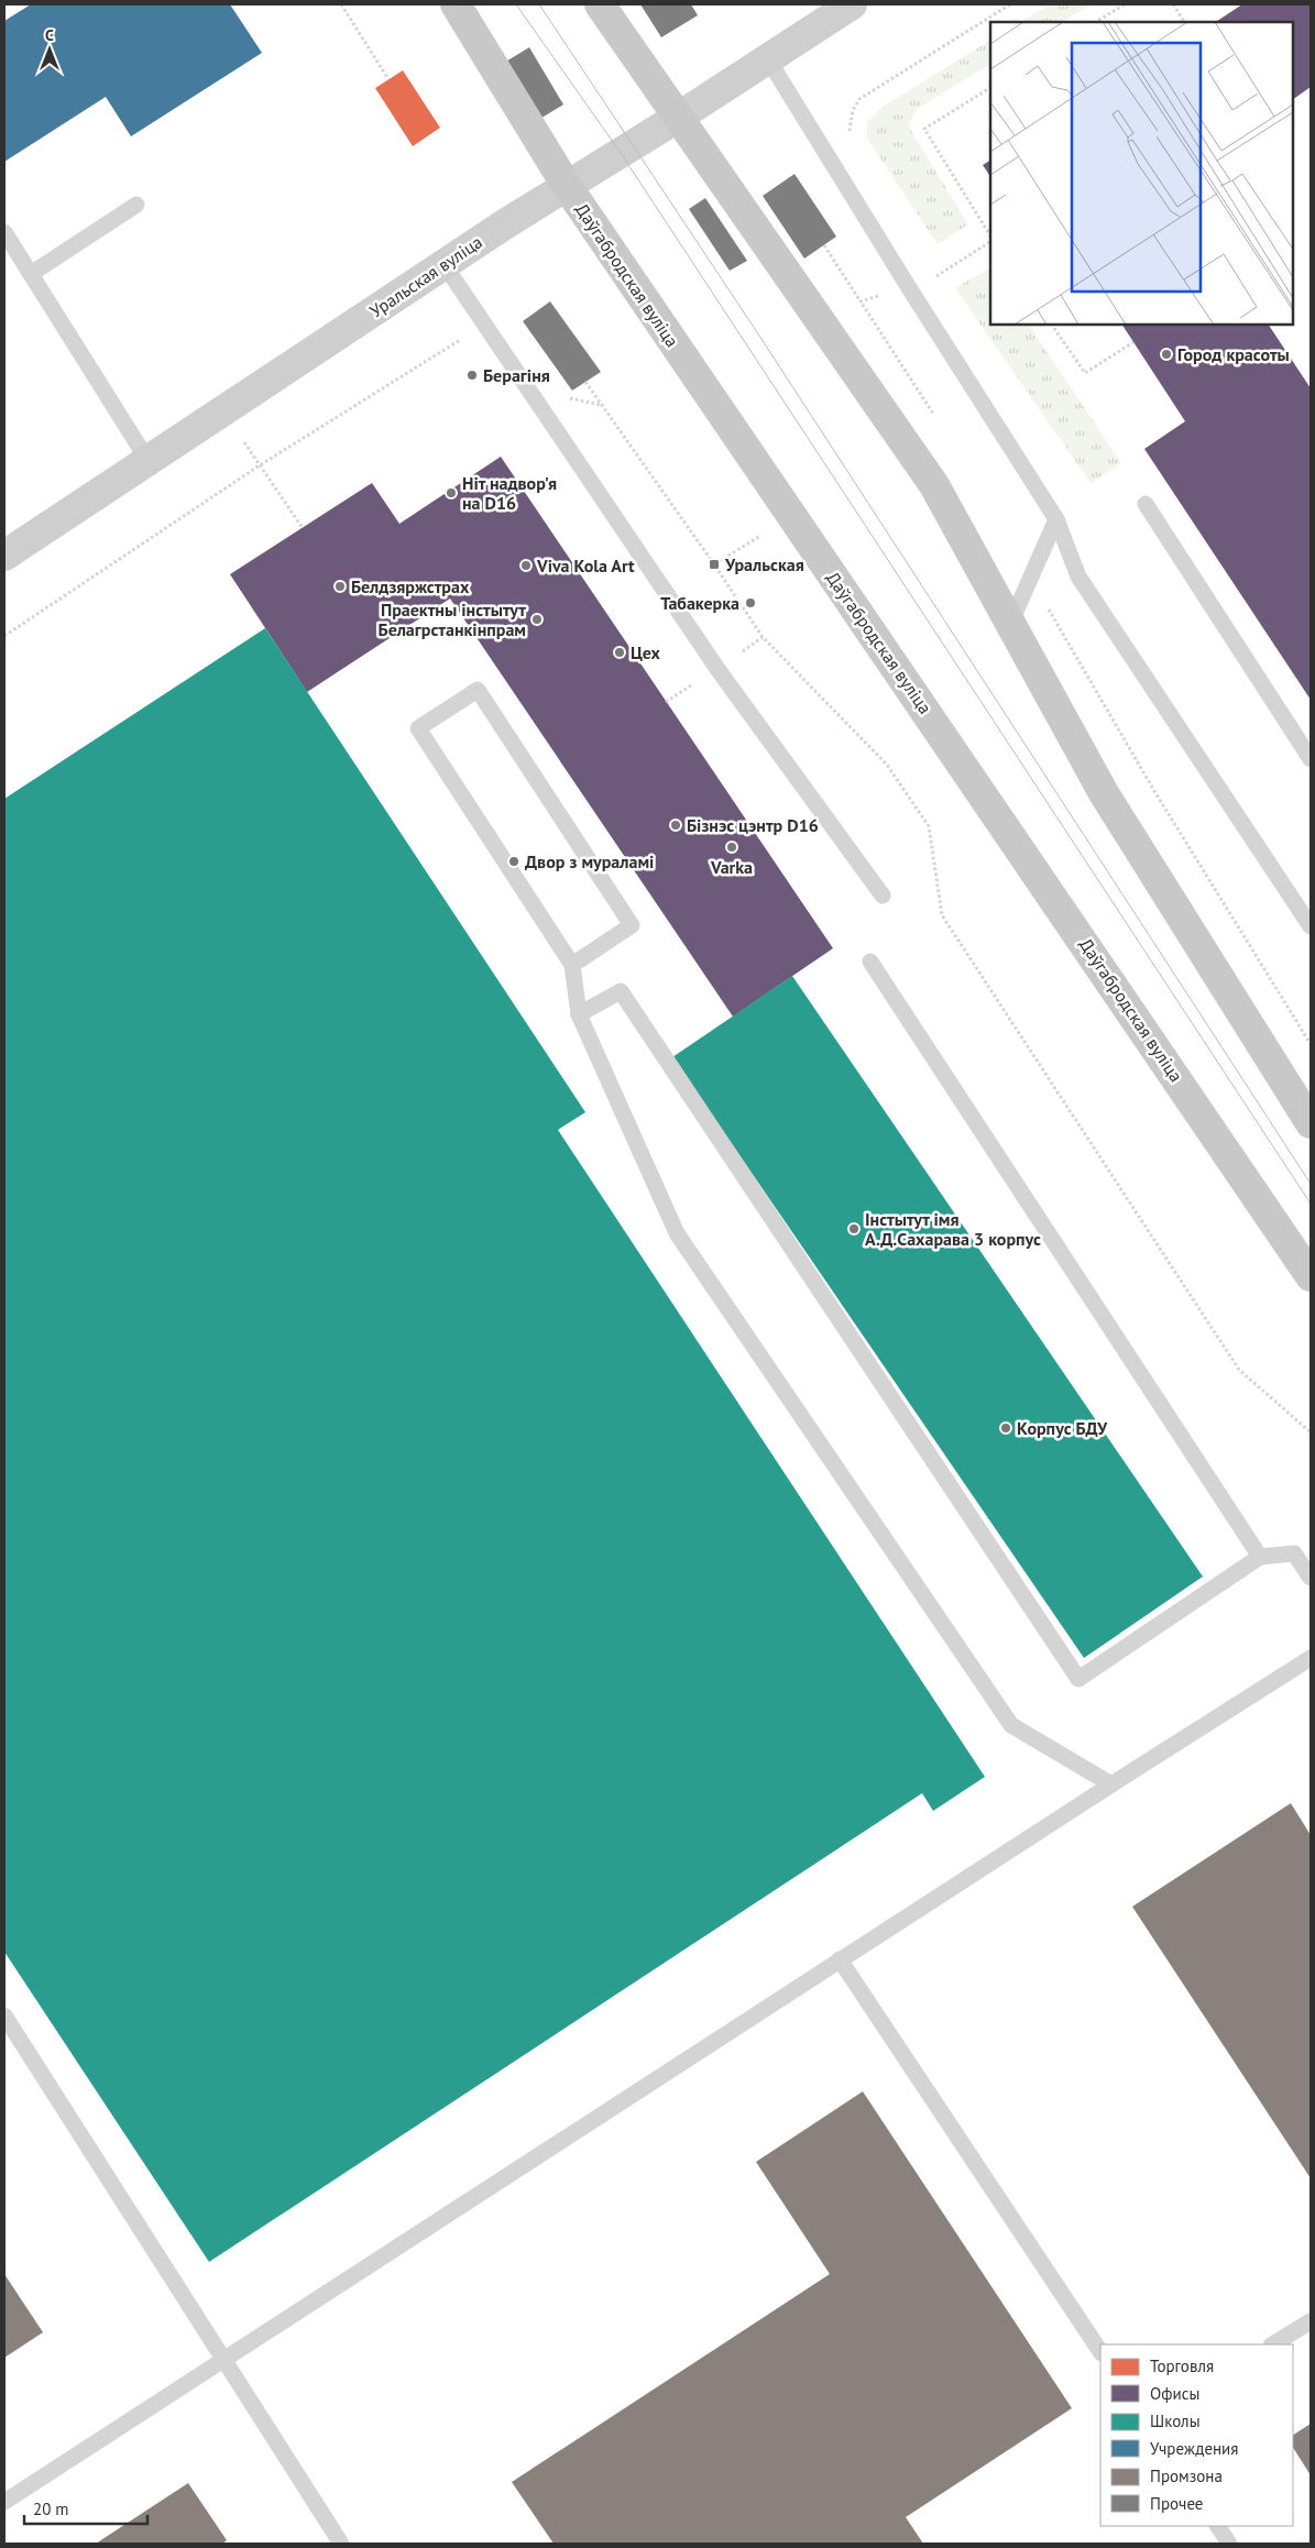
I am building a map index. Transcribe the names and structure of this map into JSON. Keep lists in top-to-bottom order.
{
  "streets": {
    "main road": ["Даўгабродская вуліца"],
    "street": ["Уральская вуліца"]
  },
  "crossings": [
    ["Даўгабродская вуліца", "Уральская вуліца"]
  ],
  "places": {
    "other": [
      "Город красоты",
      "Берагіня",
      "Ніт надвор'я на D16",
      "Viva Kola Art",
      "Белдзяржстрах",
      "Табакерка",
      "Праектны інстытут Белагрстанкінпрам",
      "Цех",
      "Бізнэс цэнтр D16",
      "Varka",
      "Двор з мураламі",
      "Інстытут імя А.Д.Сахарава 3 корпус",
      "Корпус БДУ"
    ],
    "transit": ["Уральская"]
  },
  "legend": [
    "Торговля",
    "Офисы",
    "Школы",
    "Учреждения",
    "Промзона",
    "Прочее"
  ],
  "scale_bar": "20 m",
  "north": "top"
}
